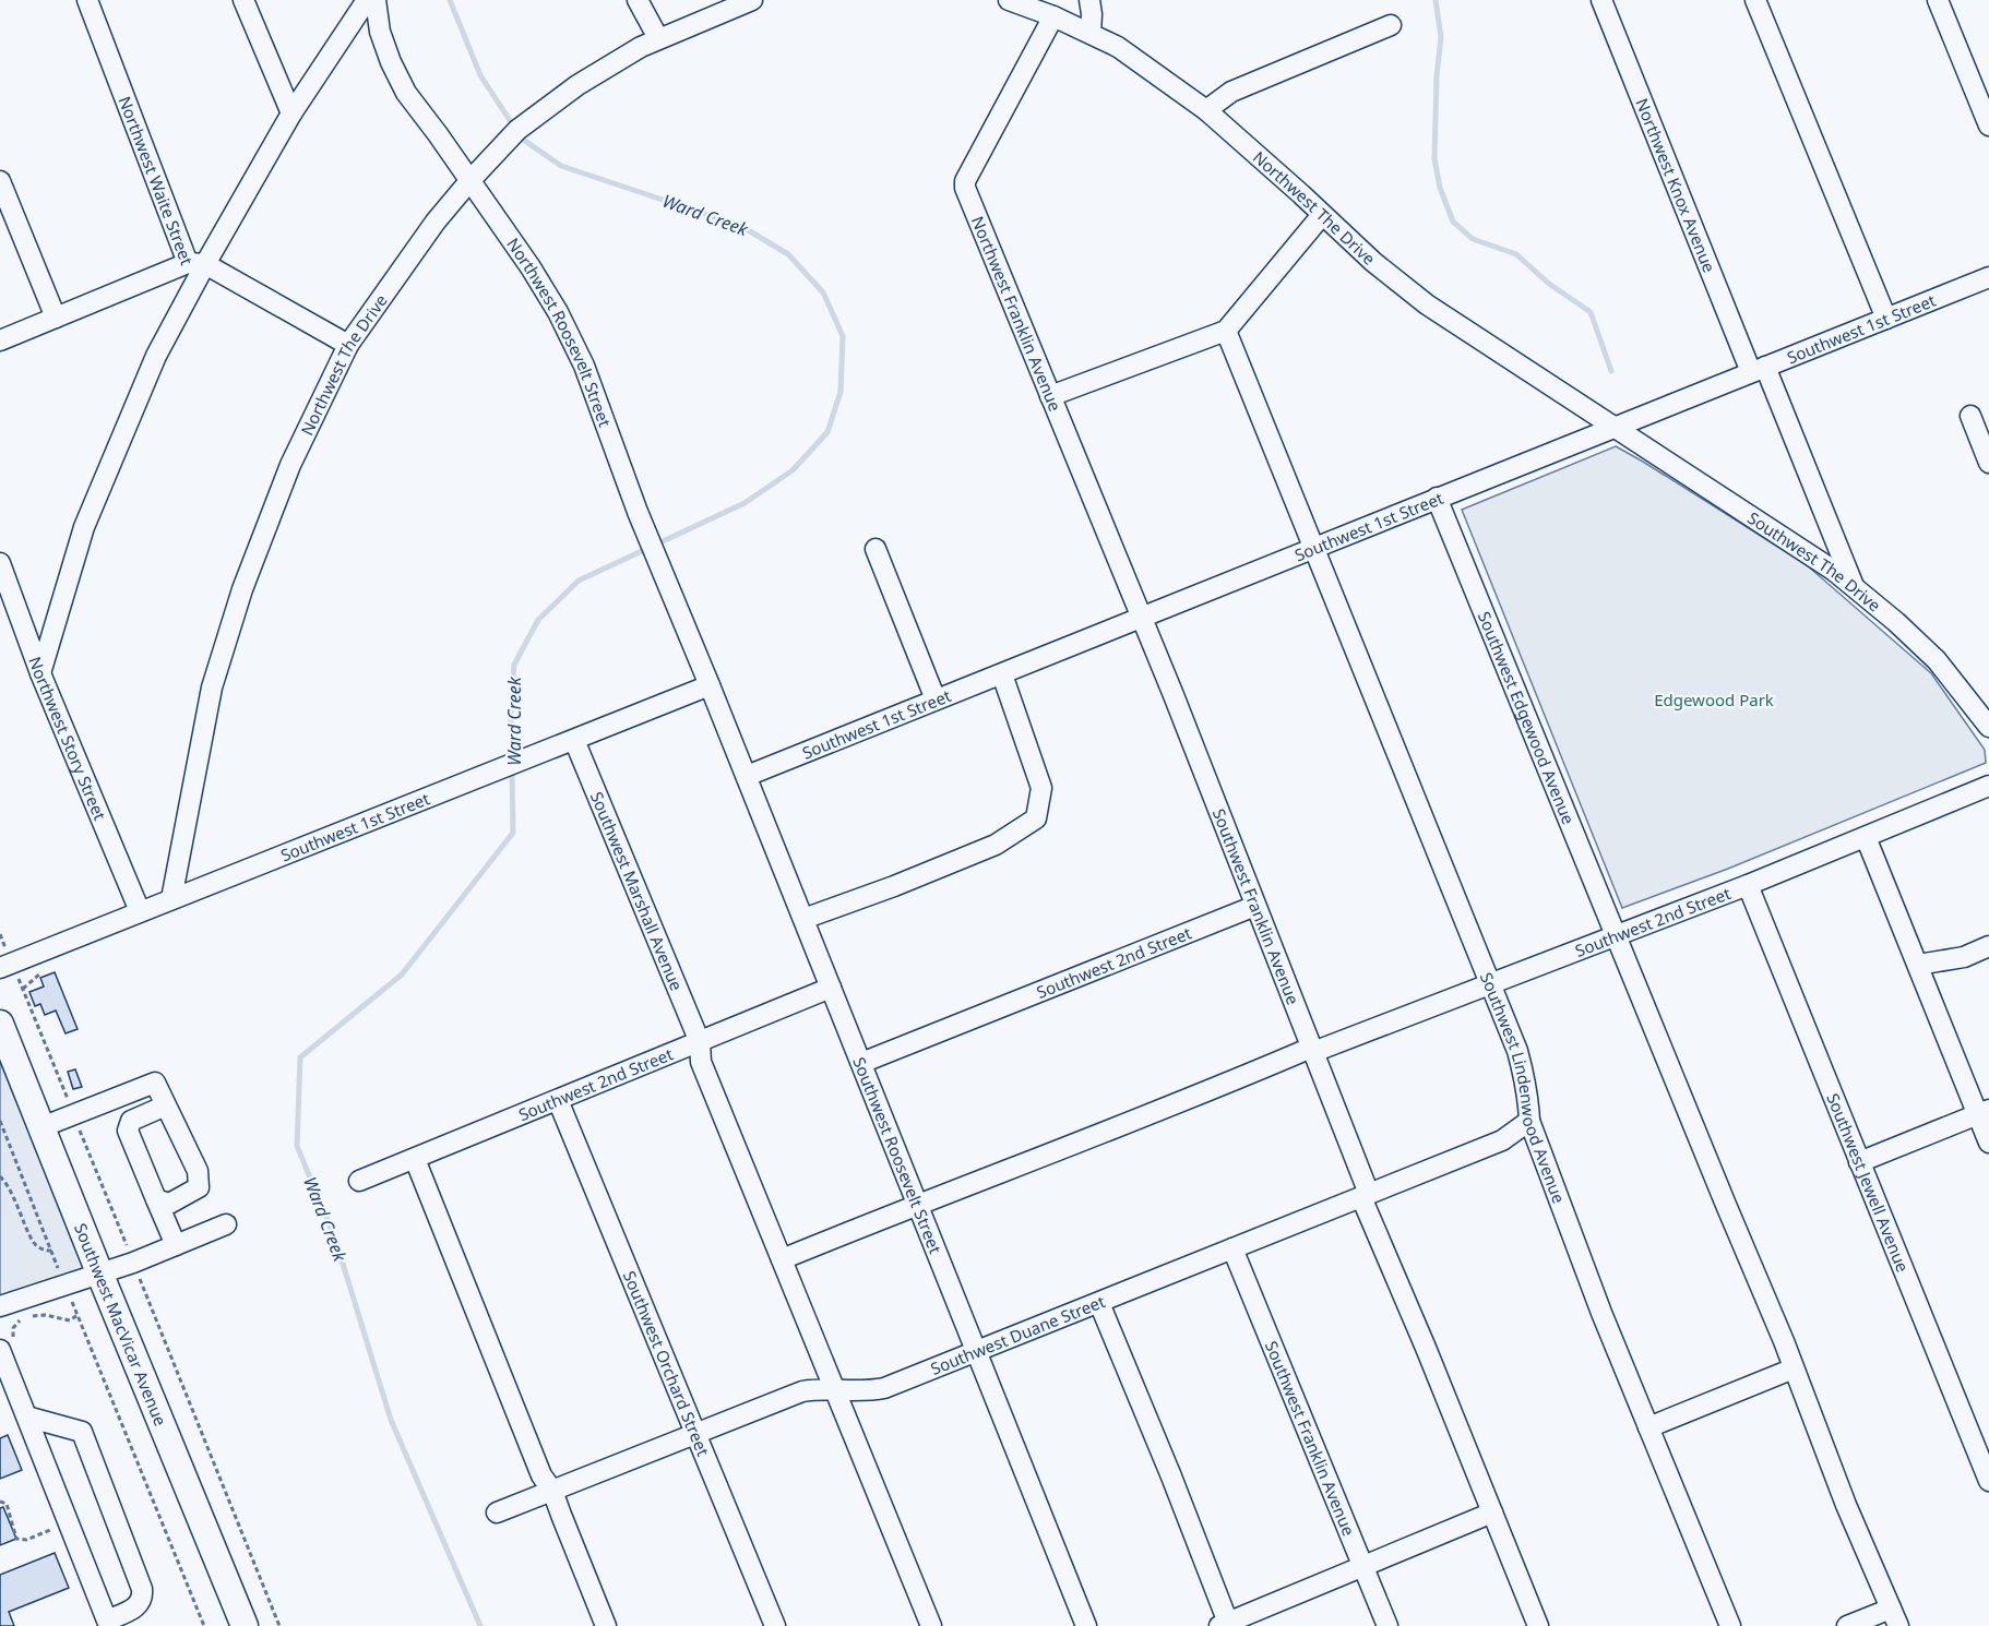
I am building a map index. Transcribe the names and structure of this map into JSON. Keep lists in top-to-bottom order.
{
  "streets": {
    "main road": ["Southwest MacVicar Avenue"],
    "street": [
      "Northwest Waite Street",
      "Northwest Knox Avenue",
      "Northwest The Drive",
      "Northwest Franklin Avenue",
      "Southwest 1st Street",
      "Northwest Roosevelt Street",
      "Southwest The Drive",
      "Southwest Edgewood Avenue",
      "Northwest Story Street",
      "Southwest Marshall Avenue",
      "Southwest Franklin Avenue",
      "Southwest 2nd Street",
      "Southwest Lindenwood Avenue",
      "Southwest Roosevelt Street",
      "Southwest Jewell Avenue",
      "Southwest Duane Street",
      "Southwest Orchard Street"
    ]
  },
  "crossings": [
    ["Northwest Waite Street", "Northwest The Drive"],
    ["Northwest Knox Avenue", "Southwest 1st Street"],
    ["Northwest Knox Avenue", "Southwest The Drive"],
    ["Northwest The Drive", "Northwest Franklin Avenue"],
    ["Northwest The Drive", "Southwest 1st Street"],
    ["Northwest The Drive", "Northwest Roosevelt Street"],
    ["Northwest The Drive", "Southwest The Drive"],
    ["Northwest Franklin Avenue", "Southwest 1st Street"],
    ["Northwest Franklin Avenue", "Southwest Franklin Avenue"],
    ["Southwest 1st Street", "Northwest Roosevelt Street"],
    ["Southwest 1st Street", "Southwest The Drive"],
    ["Southwest 1st Street", "Southwest Edgewood Avenue"],
    ["Southwest 1st Street", "Northwest Story Street"],
    ["Southwest 1st Street", "Southwest Marshall Avenue"],
    ["Southwest 1st Street", "Southwest Franklin Avenue"],
    ["Southwest 1st Street", "Southwest Lindenwood Avenue"],
    ["Southwest 1st Street", "Southwest Roosevelt Street"],
    ["Northwest Roosevelt Street", "Southwest Roosevelt Street"],
    ["Southwest Edgewood Avenue", "Southwest 2nd Street"],
    ["Southwest Marshall Avenue", "Southwest 2nd Street"],
    ["Southwest Marshall Avenue", "Southwest Duane Street"],
    ["Southwest Franklin Avenue", "Southwest 2nd Street"],
    ["Southwest Franklin Avenue", "Southwest Duane Street"],
    ["Southwest 2nd Street", "Southwest Lindenwood Avenue"],
    ["Southwest 2nd Street", "Southwest Roosevelt Street"],
    ["Southwest 2nd Street", "Southwest Jewell Avenue"],
    ["Southwest 2nd Street", "Southwest Orchard Street"],
    ["Southwest Lindenwood Avenue", "Southwest Duane Street"],
    ["Southwest Roosevelt Street", "Southwest Duane Street"],
    ["Southwest Duane Street", "Southwest Orchard Street"]
  ],
  "water": ["Ward Creek"],
  "parks": ["Edgewood Park"]
}
